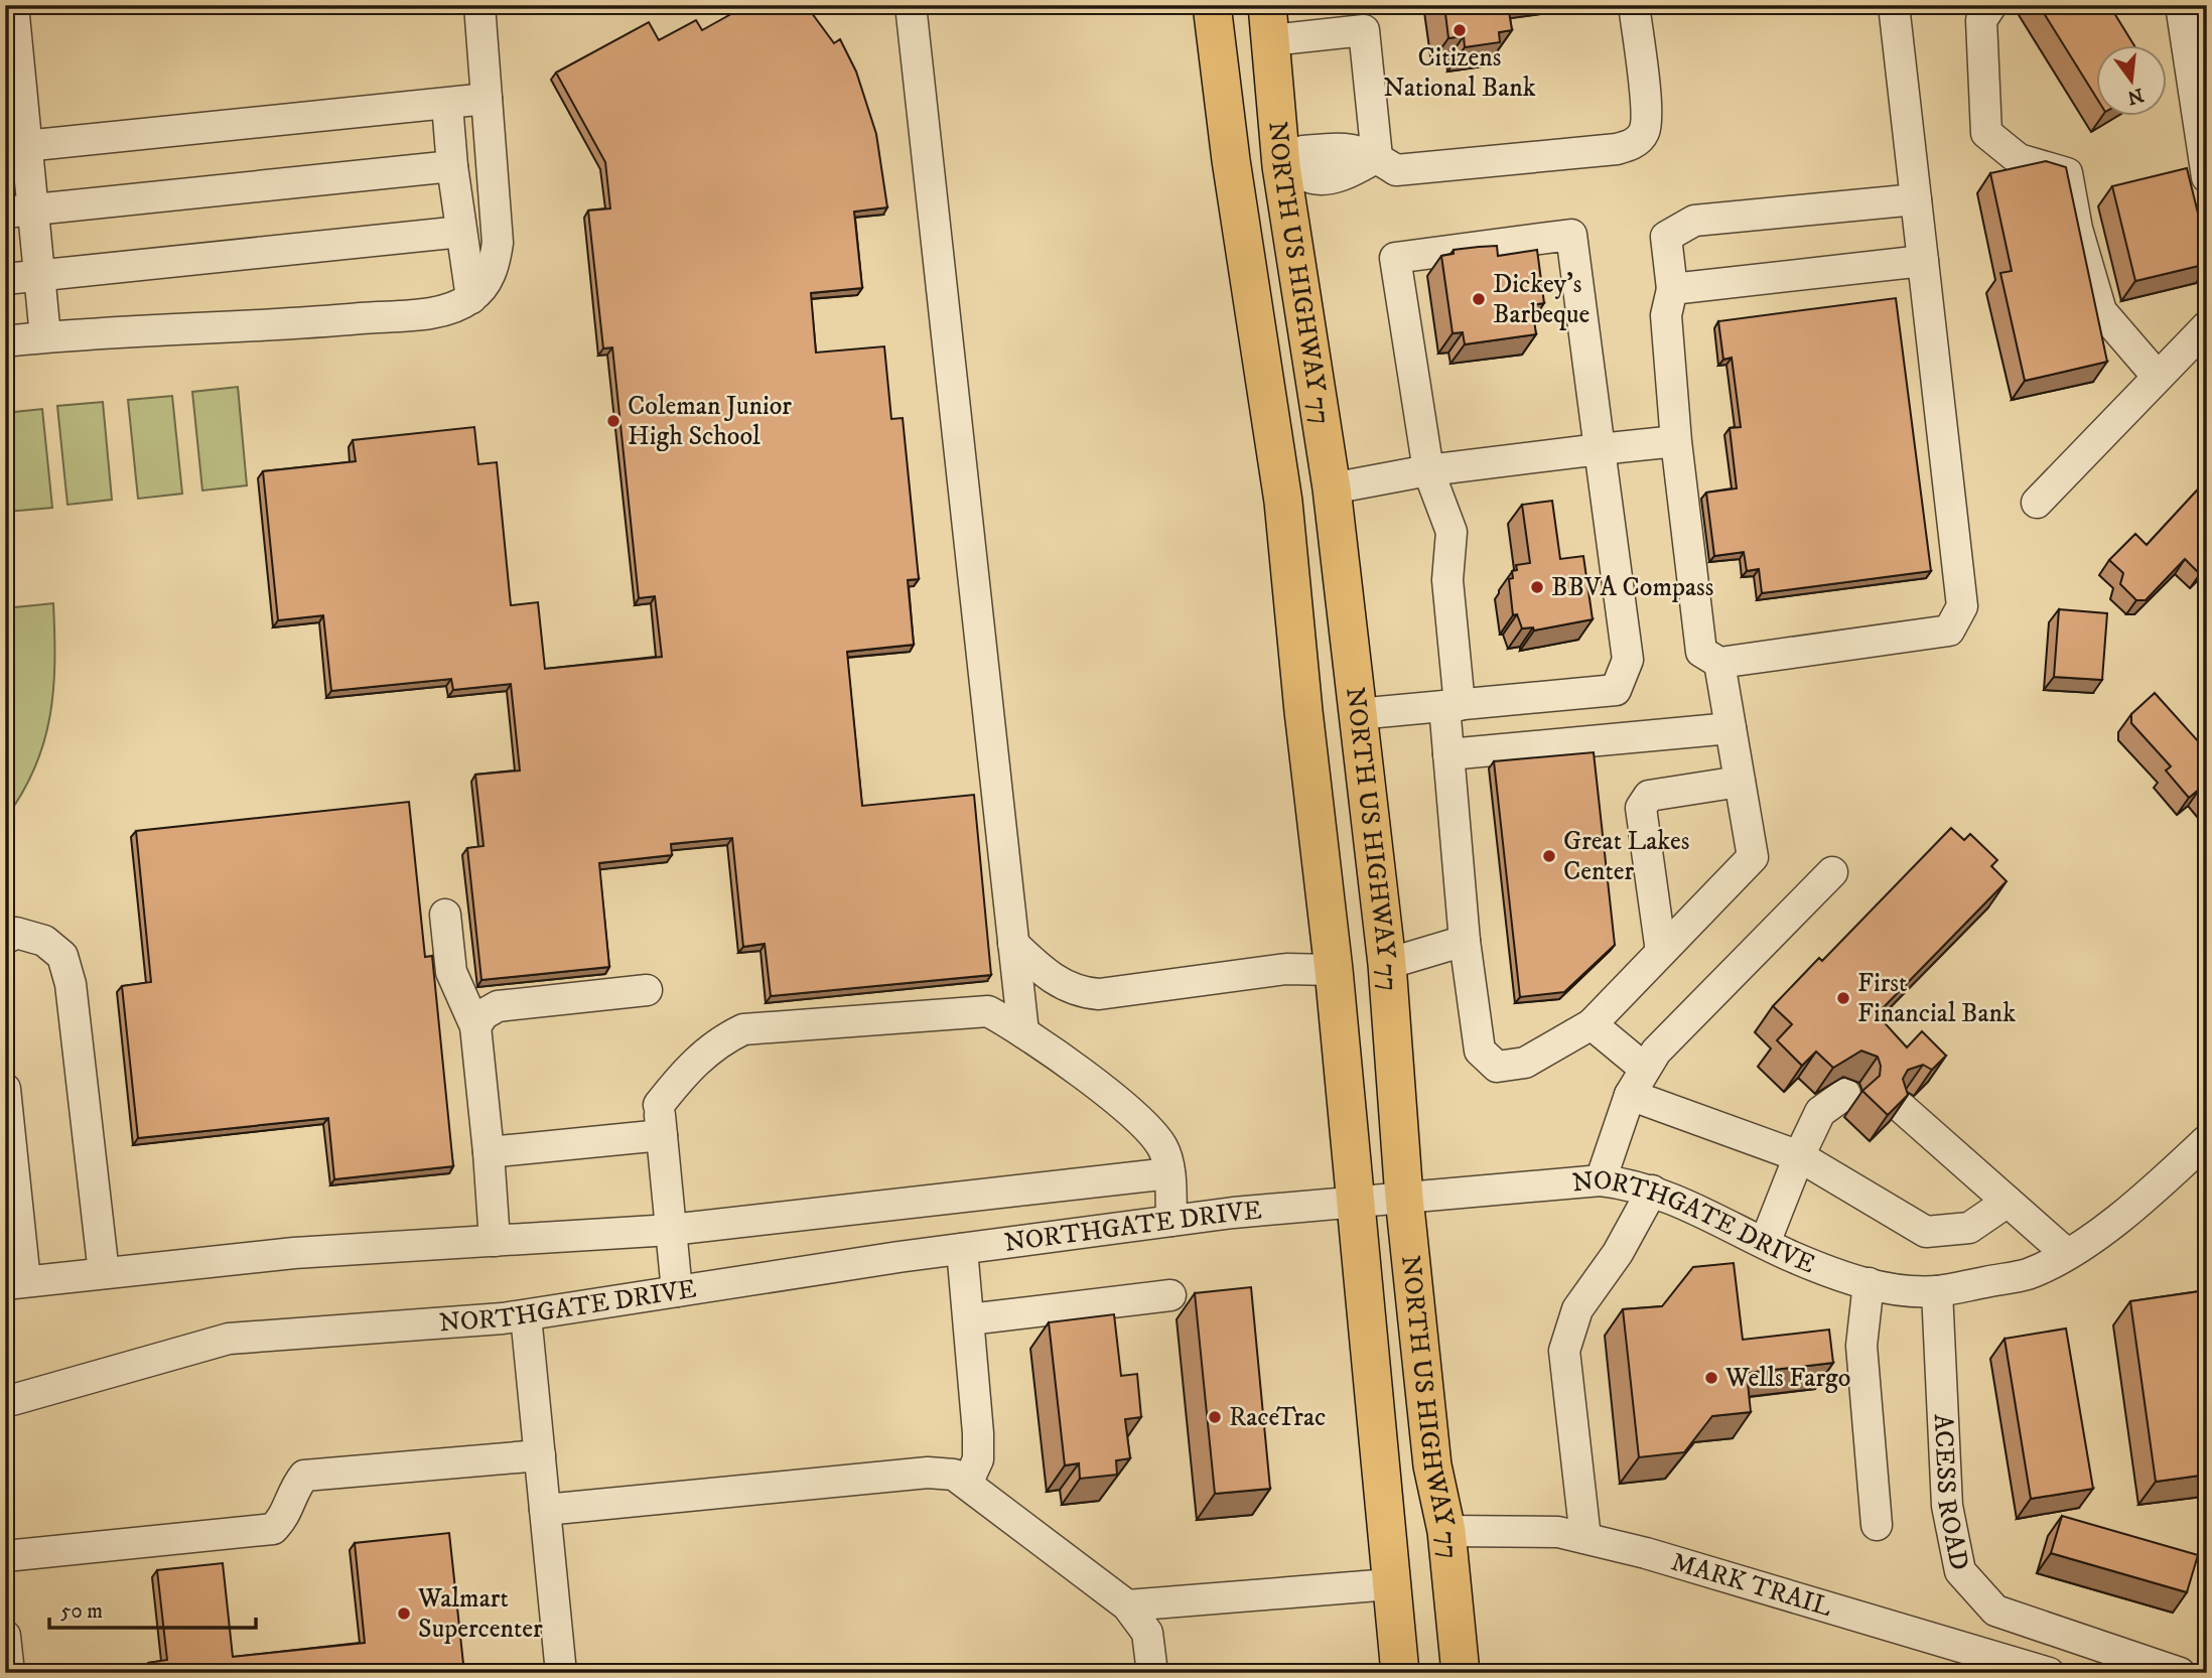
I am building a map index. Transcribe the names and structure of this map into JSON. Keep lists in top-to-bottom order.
{
  "streets": {
    "main road": ["NORTH US HIGHWAY 77"],
    "street": ["NORTHGATE DRIVE", "ACESS ROAD", "MARK TRAIL"]
  },
  "crossings": [
    ["NORTH US HIGHWAY 77", "NORTHGATE DRIVE"],
    ["NORTH US HIGHWAY 77", "MARK TRAIL"],
    ["NORTHGATE DRIVE", "ACESS ROAD"]
  ],
  "places": [
    "Citizens National Bank",
    "Dickey's Barbeque",
    "Coleman Junior High School",
    "BBVA Compass",
    "Great Lakes Center",
    "First Financial Bank",
    "Wells Fargo",
    "RaceTrac",
    "Walmart Supercenter"
  ],
  "scale_bar": "50 m",
  "north": "bottom"
}
